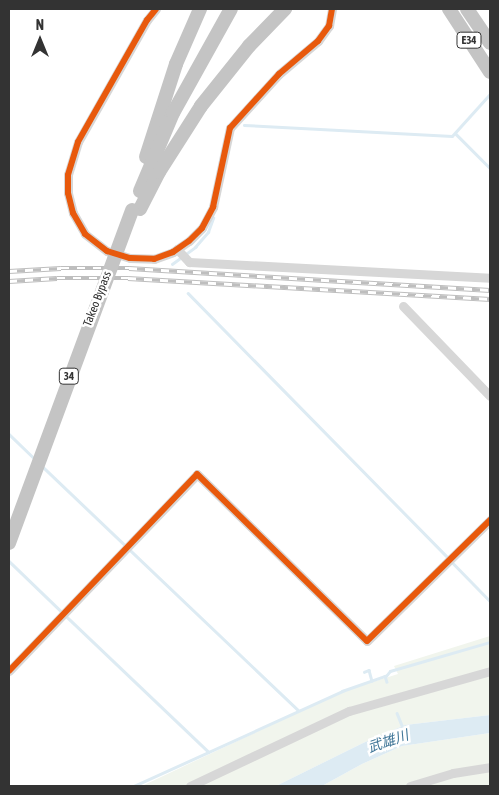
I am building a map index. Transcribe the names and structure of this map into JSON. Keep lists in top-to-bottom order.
{
  "streets": {
    "highway": ["E34", "Takeo Bypass", "34"]
  },
  "water": ["武雄川"],
  "north": "top"
}
